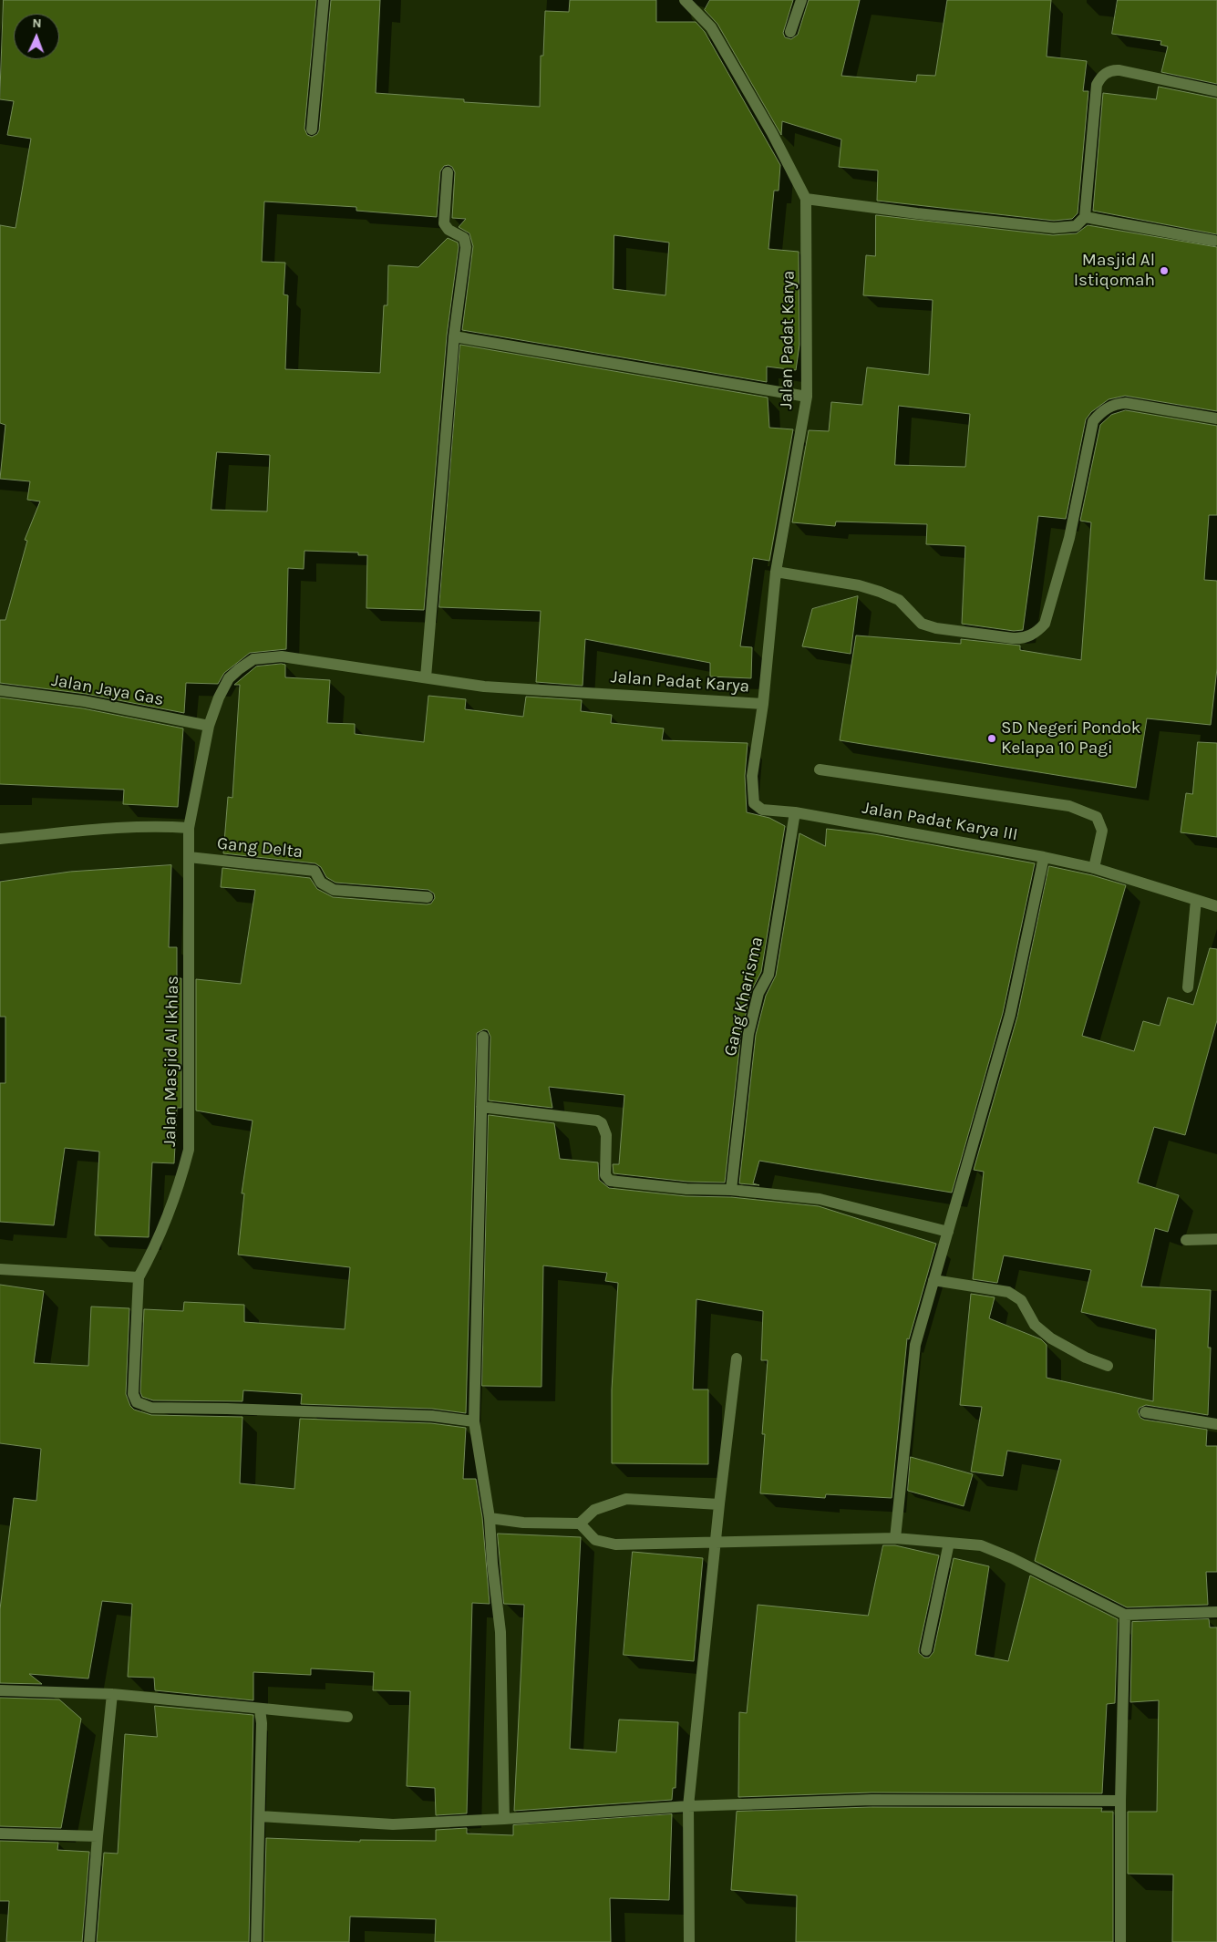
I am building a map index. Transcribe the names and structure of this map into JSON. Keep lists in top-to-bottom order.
{
  "streets": {
    "street": [
      "Jalan Padat Karya",
      "Jalan Jaya Gas",
      "Jalan Padat Karya III",
      "Gang Delta",
      "Gang Kharisma",
      "Jalan Masjid Al Ikhlas"
    ]
  },
  "crossings": [
    ["Jalan Padat Karya", "Jalan Jaya Gas"],
    ["Jalan Padat Karya", "Jalan Padat Karya III"],
    ["Jalan Padat Karya", "Jalan Masjid Al Ikhlas"],
    ["Jalan Jaya Gas", "Jalan Masjid Al Ikhlas"],
    ["Jalan Padat Karya III", "Gang Kharisma"],
    ["Gang Delta", "Jalan Masjid Al Ikhlas"]
  ],
  "places": ["Masjid Al Istiqomah", "SD Negeri Pondok Kelapa 10 Pagi"],
  "north": "top"
}
